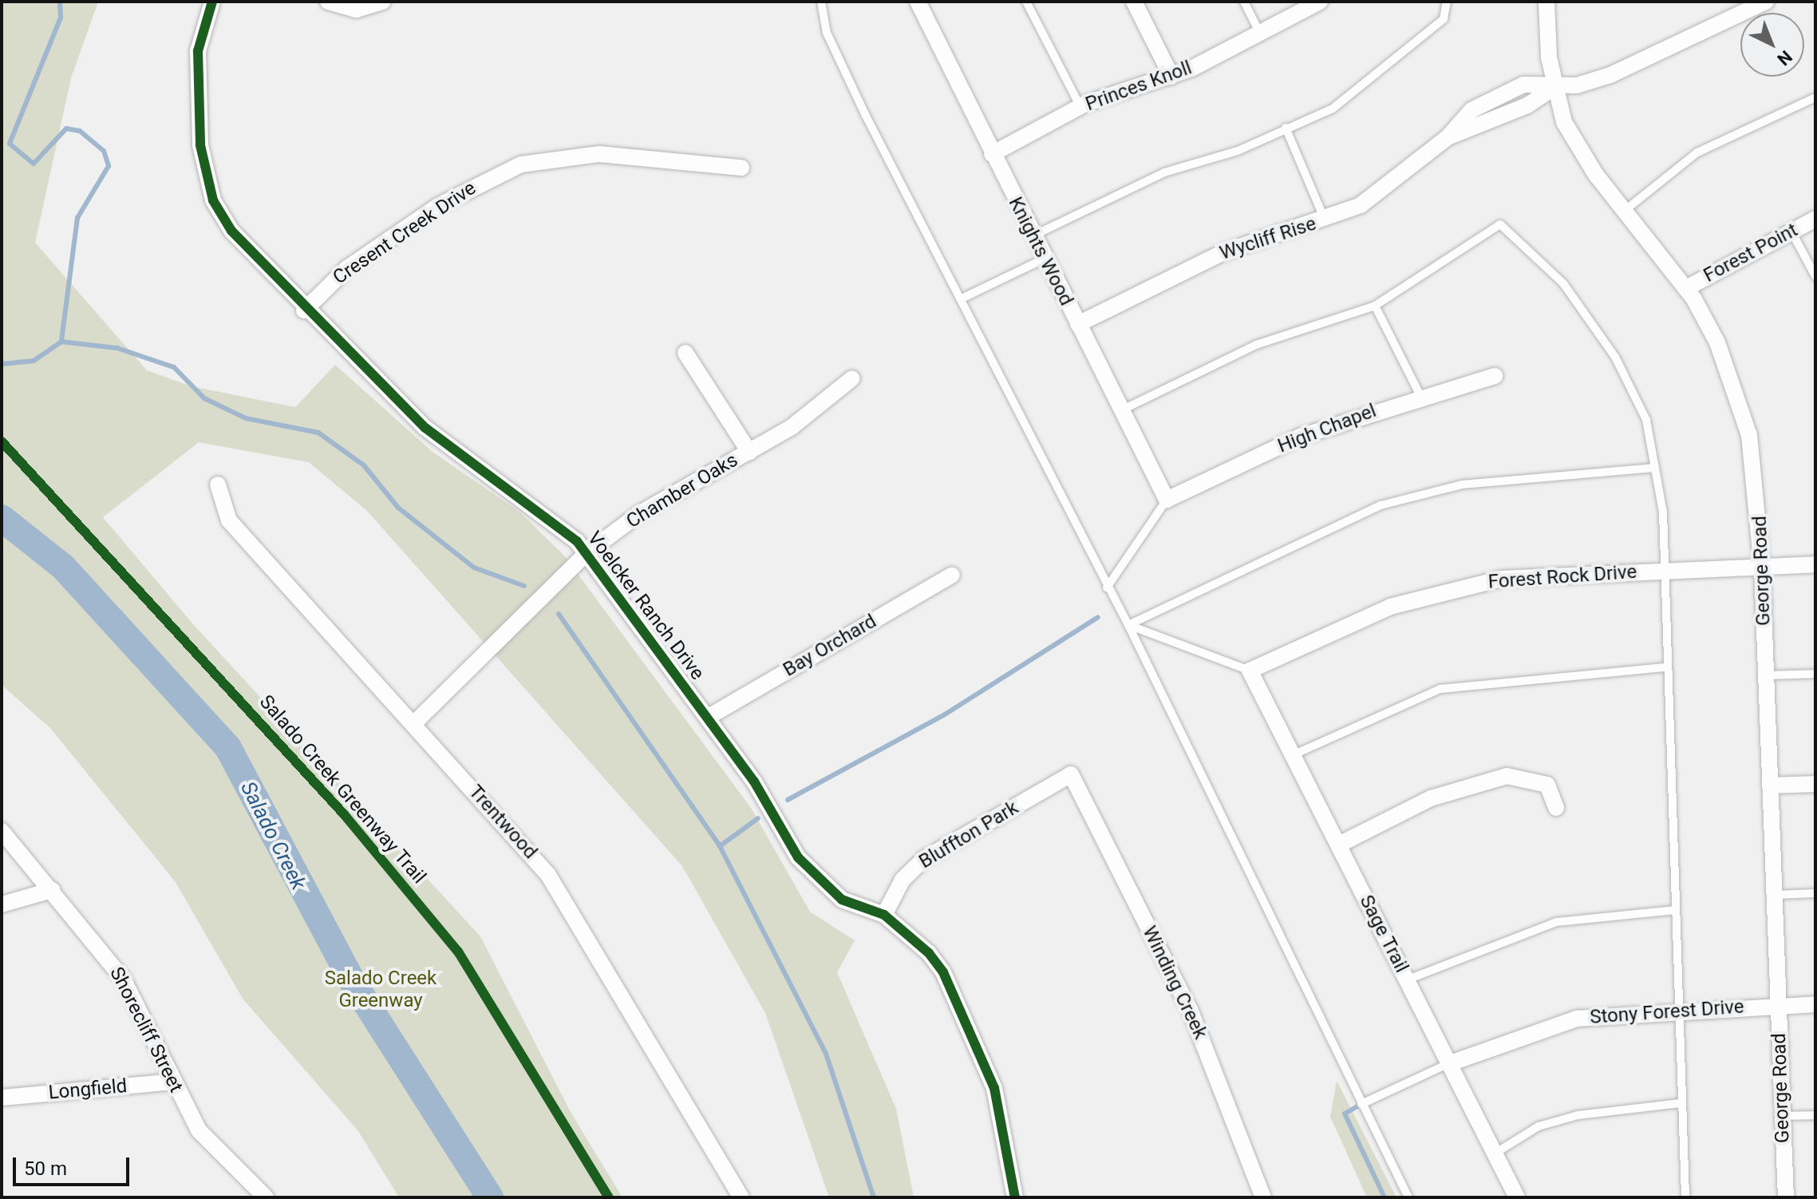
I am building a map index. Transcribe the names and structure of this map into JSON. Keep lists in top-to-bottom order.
{
  "streets": {
    "street": [
      "Princes Knoll",
      "Cresent Creek Drive",
      "Wycliff Rise",
      "Knights Wood",
      "Forest Point",
      "High Chapel",
      "Chamber Oaks",
      "George Road",
      "Forest Rock Drive",
      "Voelcker Ranch Drive",
      "Bay Orchard",
      "Trentwood",
      "Bluffton Park",
      "Sage Trail",
      "Winding Creek",
      "Stony Forest Drive",
      "Shorecliff Street",
      "Longfield"
    ],
    "cycle path": ["Salado Creek Greenway Trail"]
  },
  "crossings": [
    ["Princes Knoll", "Knights Wood"],
    ["Cresent Creek Drive", "Voelcker Ranch Drive"],
    ["Wycliff Rise", "Knights Wood"],
    ["Wycliff Rise", "George Road"],
    ["Knights Wood", "High Chapel"],
    ["Forest Point", "George Road"],
    ["Chamber Oaks", "Voelcker Ranch Drive"],
    ["Chamber Oaks", "Trentwood"],
    ["George Road", "Forest Rock Drive"],
    ["George Road", "Stony Forest Drive"],
    ["Forest Rock Drive", "Sage Trail"],
    ["Voelcker Ranch Drive", "Bay Orchard"],
    ["Voelcker Ranch Drive", "Bluffton Park"],
    ["Bluffton Park", "Winding Creek"],
    ["Sage Trail", "Stony Forest Drive"],
    ["Shorecliff Street", "Longfield"]
  ],
  "water": ["Salado Creek"],
  "parks": ["Salado Creek Greenway"],
  "scale_bar": "50 m",
  "north": "bottom right"
}
